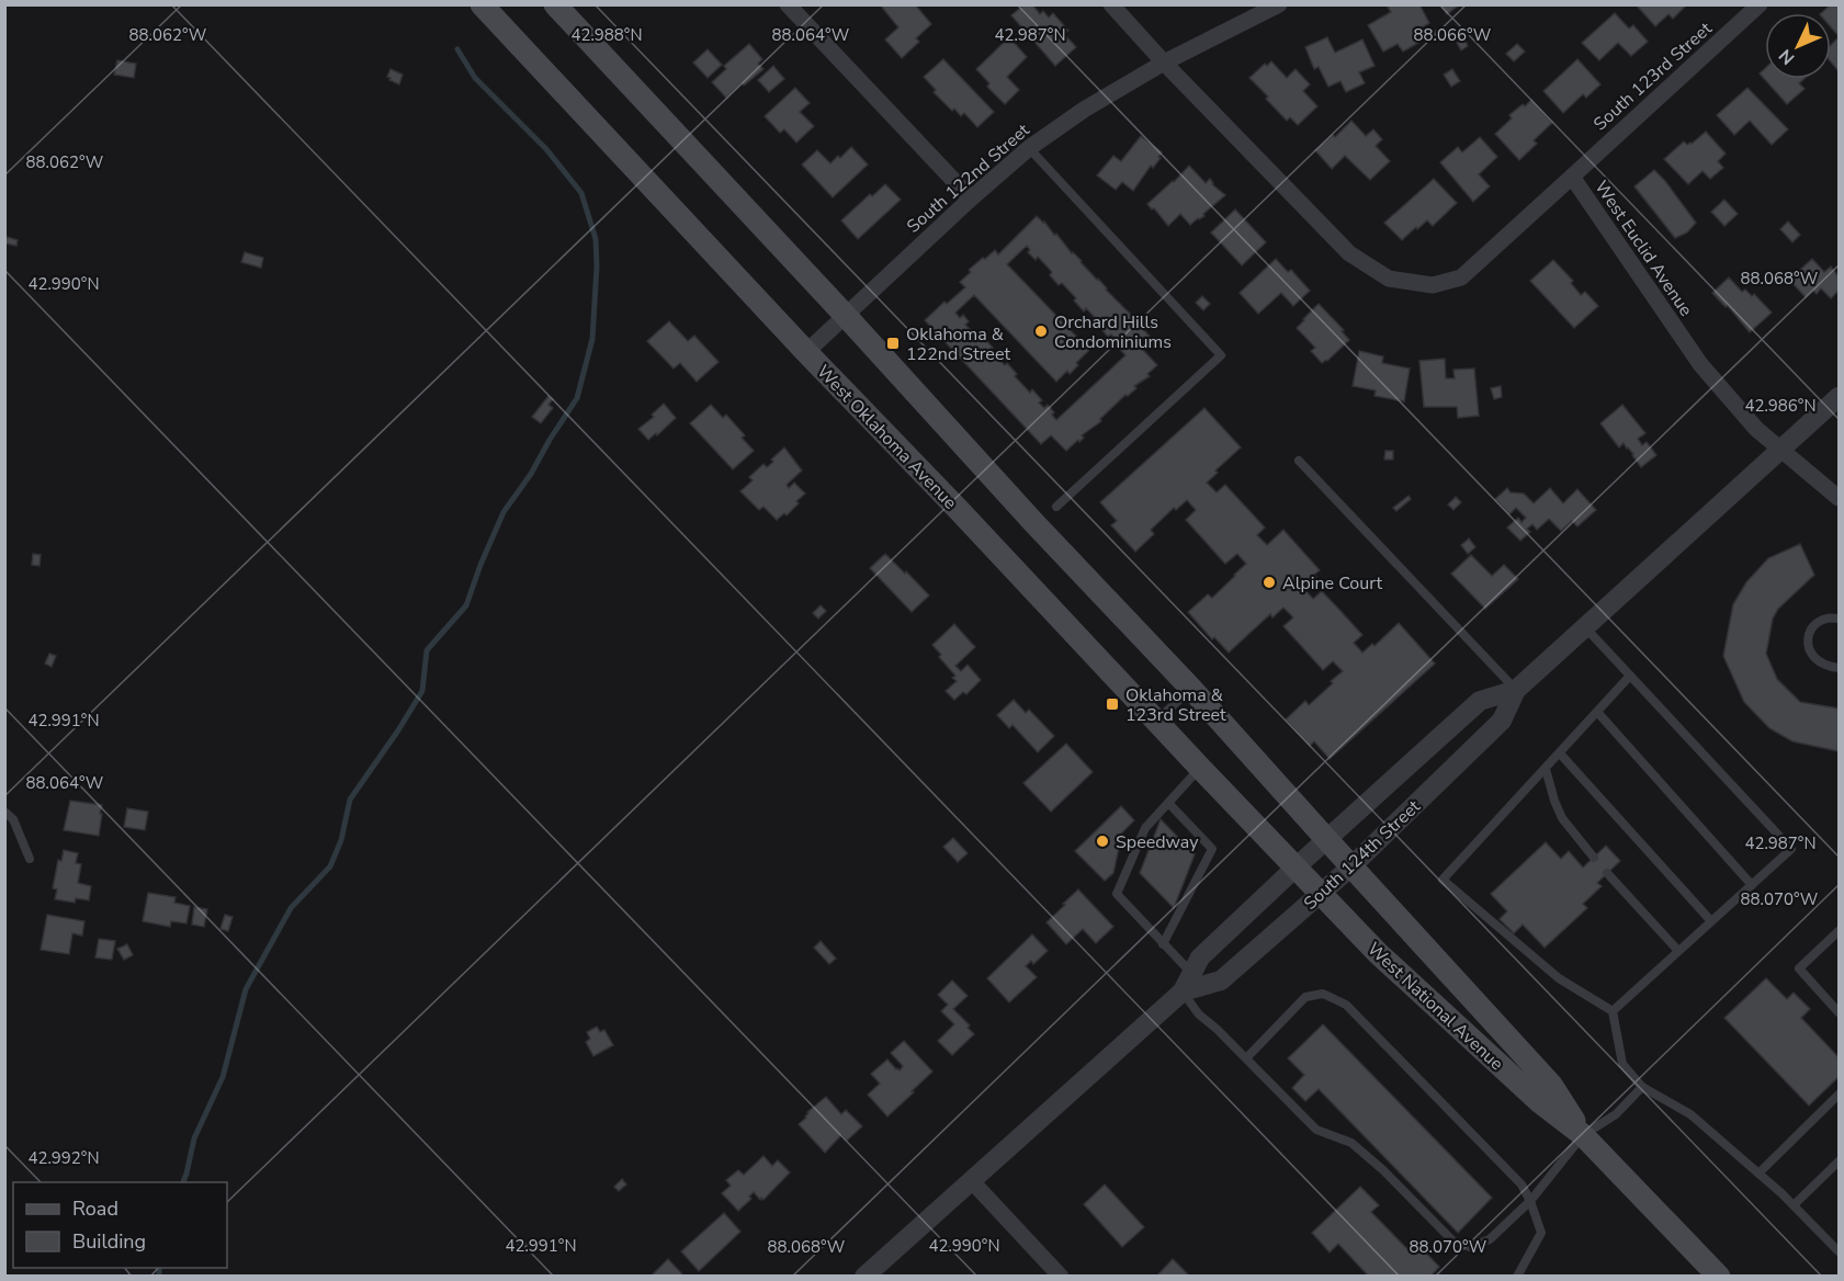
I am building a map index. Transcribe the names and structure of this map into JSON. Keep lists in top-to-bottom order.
{
  "streets": {
    "main road": ["West Oklahoma Avenue", "West National Avenue"],
    "street": [
      "South 123rd Street",
      "South 122nd Street",
      "West Euclid Avenue",
      "South 124th Street"
    ]
  },
  "crossings": [
    ["South 123rd Street", "West Euclid Avenue"],
    ["South 122nd Street", "West Euclid Avenue"],
    ["South 122nd Street", "West Oklahoma Avenue"],
    ["West Euclid Avenue", "South 124th Street"],
    ["West Oklahoma Avenue", "South 124th Street"],
    ["West Oklahoma Avenue", "West National Avenue"],
    ["South 124th Street", "West National Avenue"]
  ],
  "places": {
    "other": ["Orchard Hills Condominiums", "Alpine Court", "Speedway"],
    "transit": ["Oklahoma & 122nd Street", "Oklahoma & 123rd Street"]
  },
  "legend": ["Road", "Building"],
  "north": "bottom left",
  "coordinates": [
    "88.062°W",
    "88.064°W",
    "88.066°W",
    "42.988°N",
    "42.987°N",
    "88.068°W",
    "42.990°N",
    "42.986°N",
    "42.991°N",
    "88.070°W",
    "42.992°N"
  ]
}
